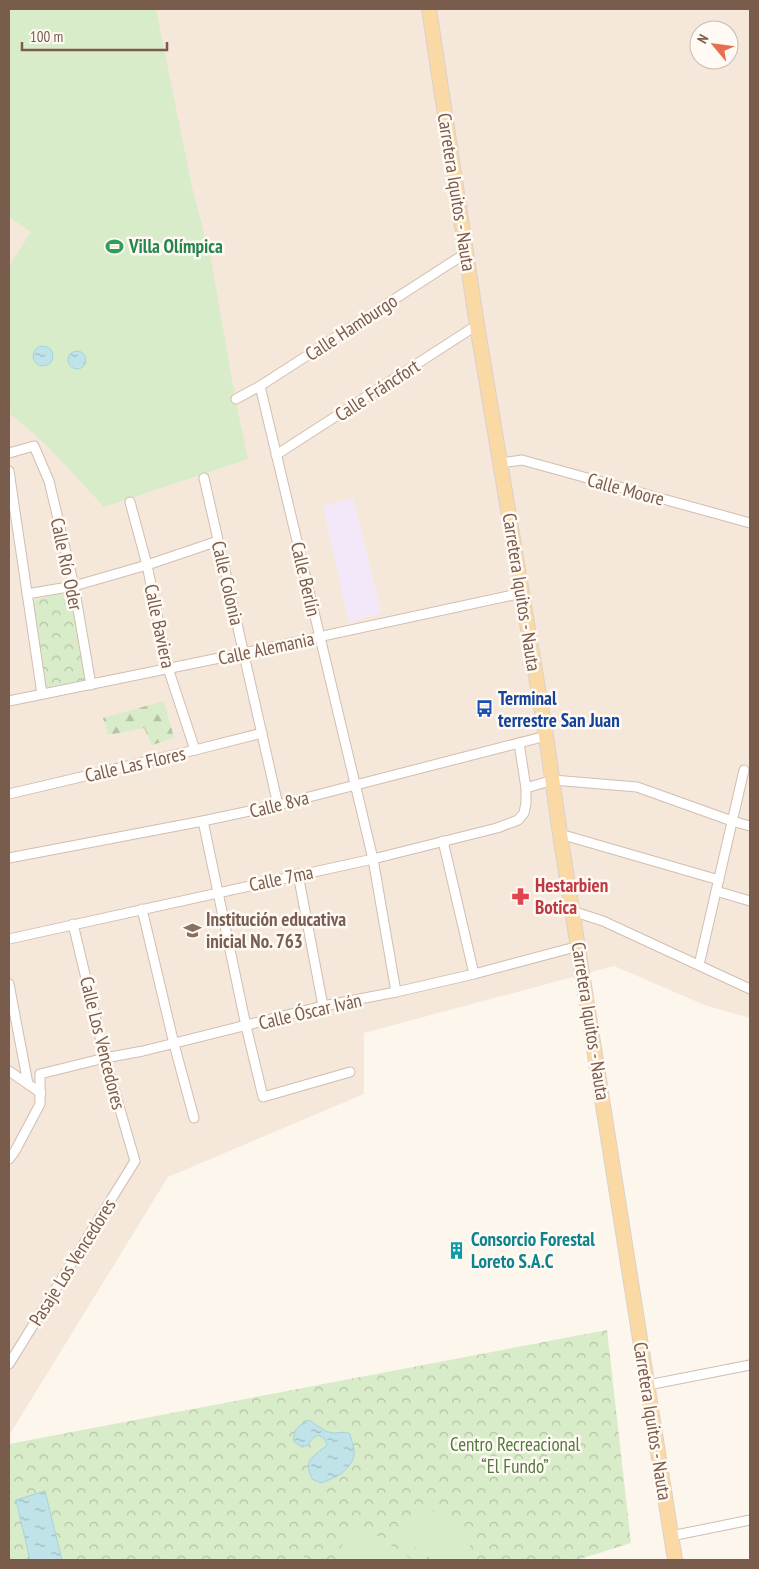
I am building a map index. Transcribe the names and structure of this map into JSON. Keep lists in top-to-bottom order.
{
  "streets": {
    "main road": ["Carretera Iquitos - Nauta"],
    "street": [
      "Calle Hamburgo",
      "Calle Fráncfort",
      "Calle Moore",
      "Calle Río Oder",
      "Calle Berlín",
      "Calle Colonia",
      "Calle Baviera",
      "Calle Alemania",
      "Calle Las Flores",
      "Calle 8va",
      "Calle 7ma",
      "Calle Óscar Iván",
      "Calle Los Vencedores",
      "Pasaje Los Vencedores"
    ]
  },
  "crossings": [
    ["Carretera Iquitos - Nauta", "Calle Hamburgo"],
    ["Carretera Iquitos - Nauta", "Calle Fráncfort"],
    ["Carretera Iquitos - Nauta", "Calle Moore"],
    ["Carretera Iquitos - Nauta", "Calle Alemania"],
    ["Carretera Iquitos - Nauta", "Calle 8va"],
    ["Carretera Iquitos - Nauta", "Calle Óscar Iván"],
    ["Calle Hamburgo", "Calle Berlín"],
    ["Calle Fráncfort", "Calle Berlín"],
    ["Calle Río Oder", "Calle Alemania"],
    ["Calle Berlín", "Calle Alemania"],
    ["Calle Berlín", "Calle 8va"],
    ["Calle Berlín", "Calle 7ma"],
    ["Calle Berlín", "Calle Óscar Iván"],
    ["Calle Colonia", "Calle Alemania"],
    ["Calle Colonia", "Calle Las Flores"],
    ["Calle Colonia", "Calle 8va"],
    ["Calle Baviera", "Calle Alemania"],
    ["Calle Baviera", "Calle Las Flores"],
    ["Calle 8va", "Calle 7ma"],
    ["Calle 7ma", "Calle Los Vencedores"],
    ["Calle Óscar Iván", "Calle Los Vencedores"],
    ["Calle Los Vencedores", "Pasaje Los Vencedores"]
  ],
  "parks": ["Centro Recreacional “El Fundo”"],
  "places": {
    "sports": ["Villa Olímpica"],
    "bus stop": ["Terminal terrestre San Juan"],
    "pharmacy": ["Hestarbien Botica"],
    "school or university": ["Institución educativa inicial No. 763"],
    "building": ["Consorcio Forestal Loreto S.A.C"]
  },
  "scale_bar": "100 m",
  "north": "top left"
}
